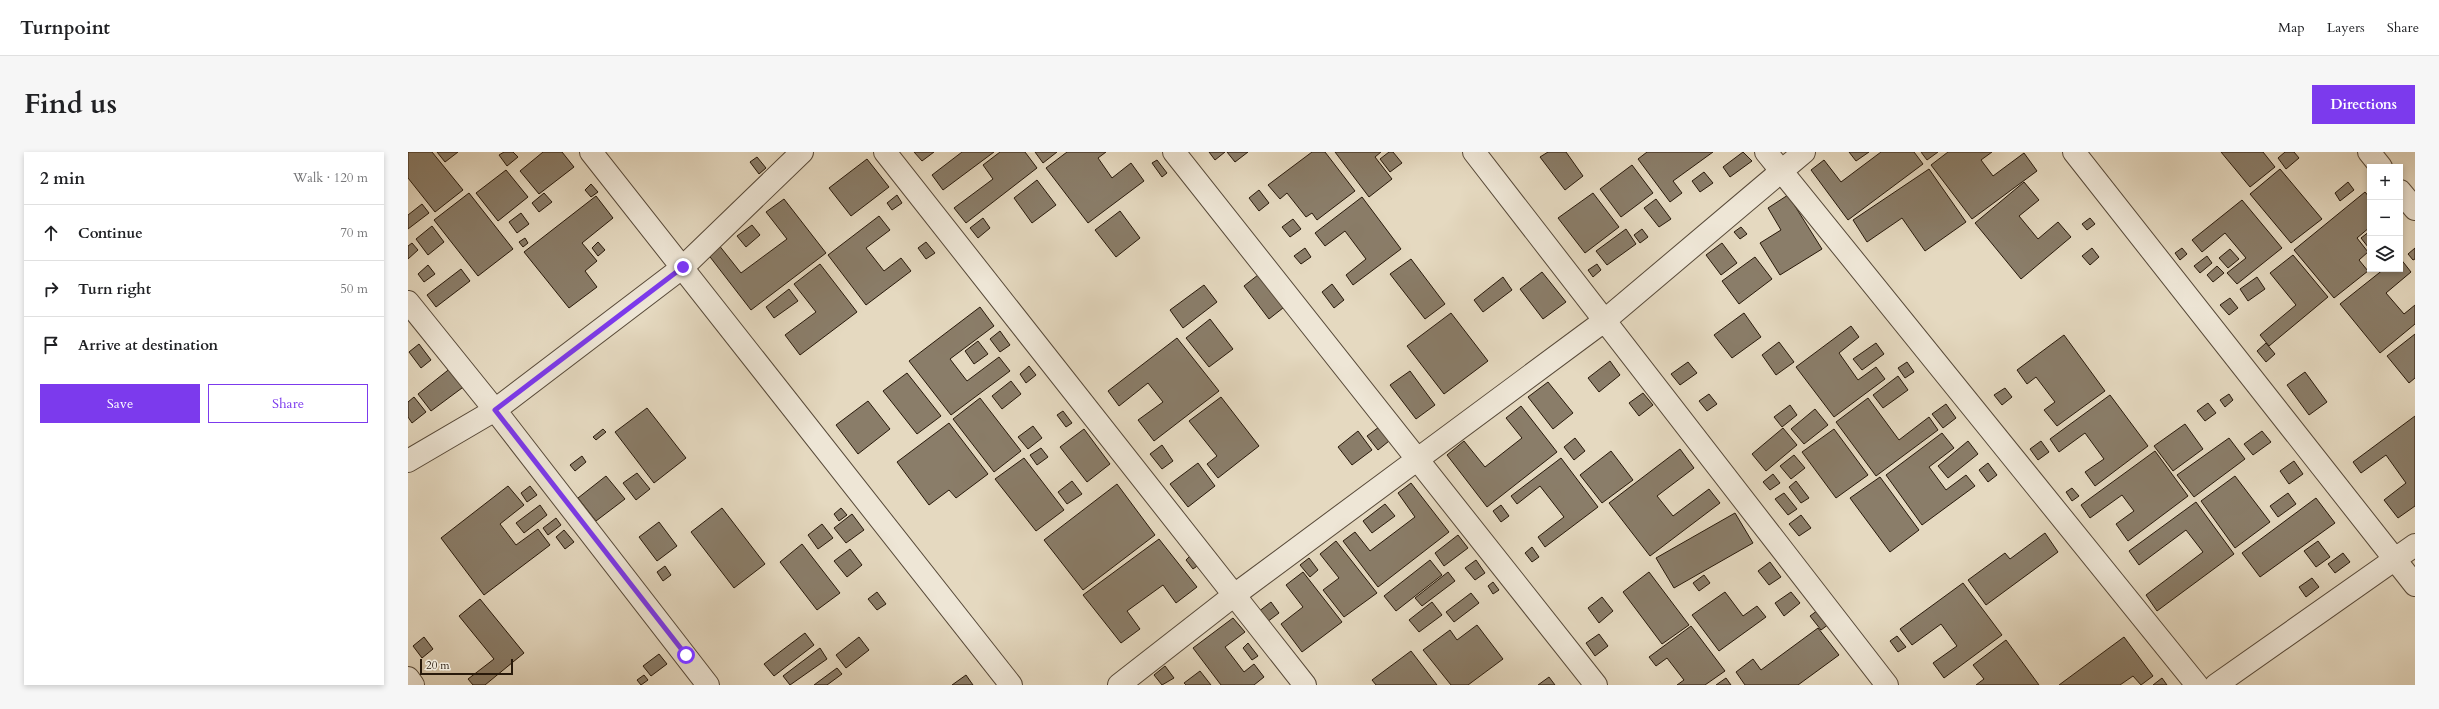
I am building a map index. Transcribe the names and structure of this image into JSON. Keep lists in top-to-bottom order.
{
  "scale_bar": "20 m",
  "page": {
    "header": "Turnpoint",
    "nav": ["Map", "Layers", "Share"],
    "title": "Find us",
    "buttons": [
      "Directions",
      ["Save", "Share"]
    ],
    "heading": ["2 min", "Walk · 120 m"],
    "map_buttons": ["+", "−"],
    "list": [
      ["Continue", "70 m"],
      ["Turn right", "50 m"],
      "Arrive at destination"
    ],
    "scale": "20 m"
  }
}
